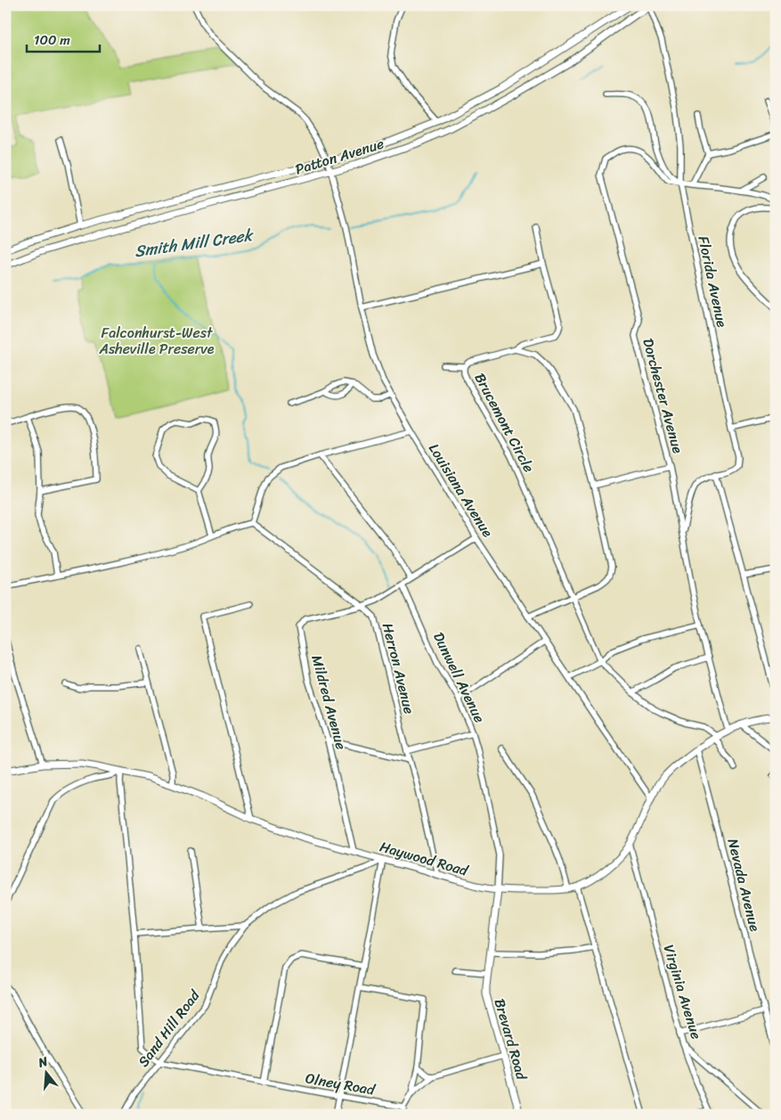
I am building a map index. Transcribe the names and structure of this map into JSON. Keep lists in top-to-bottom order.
{
  "streets": {
    "main road": ["Patton Avenue", "Haywood Road", "Brevard Road"],
    "street": [
      "Florida Avenue",
      "Dorchester Avenue",
      "Brucemont Circle",
      "Louisiana Avenue",
      "Herron Avenue",
      "Dunwell Avenue",
      "Mildred Avenue",
      "Nevada Avenue",
      "Virginia Avenue",
      "Sand Hill Road",
      "Olney Road"
    ]
  },
  "crossings": [
    ["Patton Avenue", "Florida Avenue"],
    ["Patton Avenue", "Louisiana Avenue"],
    ["Florida Avenue", "Dorchester Avenue"],
    ["Dorchester Avenue", "Haywood Road"],
    ["Louisiana Avenue", "Mildred Avenue"],
    ["Louisiana Avenue", "Haywood Road"],
    ["Herron Avenue", "Mildred Avenue"],
    ["Herron Avenue", "Haywood Road"],
    ["Dunwell Avenue", "Mildred Avenue"],
    ["Dunwell Avenue", "Haywood Road"],
    ["Dunwell Avenue", "Brevard Road"],
    ["Mildred Avenue", "Haywood Road"],
    ["Haywood Road", "Nevada Avenue"],
    ["Haywood Road", "Virginia Avenue"],
    ["Haywood Road", "Sand Hill Road"],
    ["Haywood Road", "Brevard Road"],
    ["Sand Hill Road", "Olney Road"]
  ],
  "water": ["Smith Mill Creek"],
  "parks": ["Falconhurst-West Asheville Preserve"],
  "scale_bar": "100 m",
  "north": "top"
}
